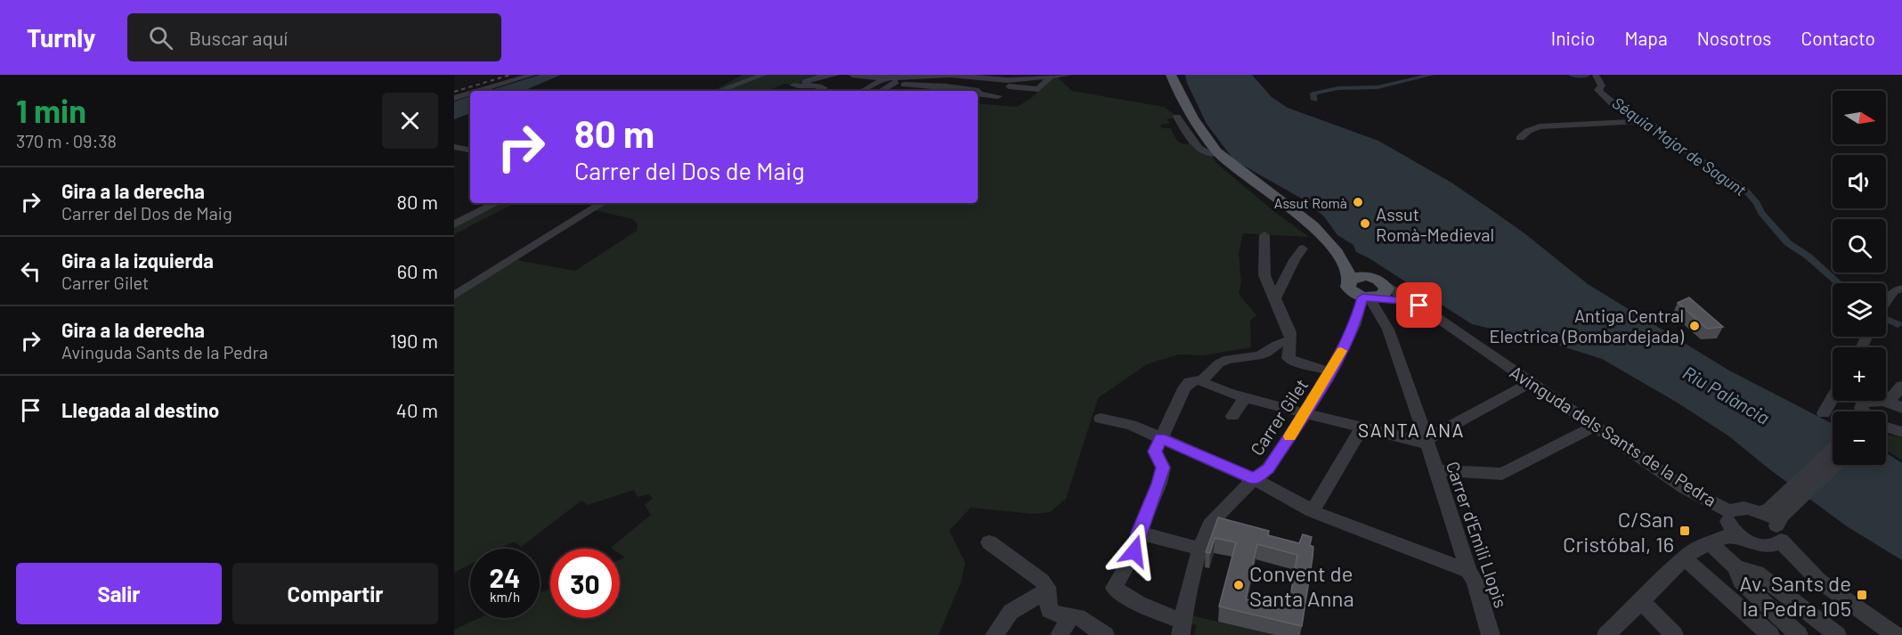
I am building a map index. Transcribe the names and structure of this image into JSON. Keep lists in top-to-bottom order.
{
  "streets": {
    "street": ["Carrer Gilet", "Avinguda dels Sants de la Pedra", "Carrer d'Emili Llopis"]
  },
  "crossings": [
    ["Carrer Gilet", "Avinguda dels Sants de la Pedra"],
    ["Carrer Gilet", "Carrer d'Emili Llopis"],
    ["Avinguda dels Sants de la Pedra", "Carrer d'Emili Llopis"]
  ],
  "districts": ["SANTA ANA"],
  "water": ["Séquia Major de Sagunt", "Riu Palància"],
  "places": {
    "other": [
      "Assut Romà",
      "Assut Romà-Medieval",
      "Antiga Central Electrica (Bombardejada)",
      "Convent de Santa Anna"
    ],
    "transit": ["C/San Cristóbal, 16", "Av. Sants de la Pedra 105"]
  },
  "north": "right",
  "page": {
    "header": "Turnly",
    "search": "Buscar aquí",
    "nav": [
      "Inicio",
      "Mapa",
      "Nosotros",
      "Contacto"
    ],
    "heading": ["1 min", "370 m · 09:38"],
    "map_buttons": ["+", "−"],
    "turn": ["80 m", "Carrer del Dos de Maig"],
    "list": [
      {
        "name": "Gira a la derecha",
        "note": "Carrer del Dos de Maig",
        "value": "80 m"
      },
      {
        "name": "Gira a la izquierda",
        "note": "Carrer Gilet",
        "value": "60 m"
      },
      {
        "name": "Gira a la derecha",
        "note": "Avinguda Sants de la Pedra",
        "value": "190 m"
      },
      {
        "name": "Llegada al destino",
        "value": "40 m"
      }
    ],
    "speed": "24 km/h",
    "limit": "30",
    "buttons": ["Salir", "Compartir"]
  }
}
